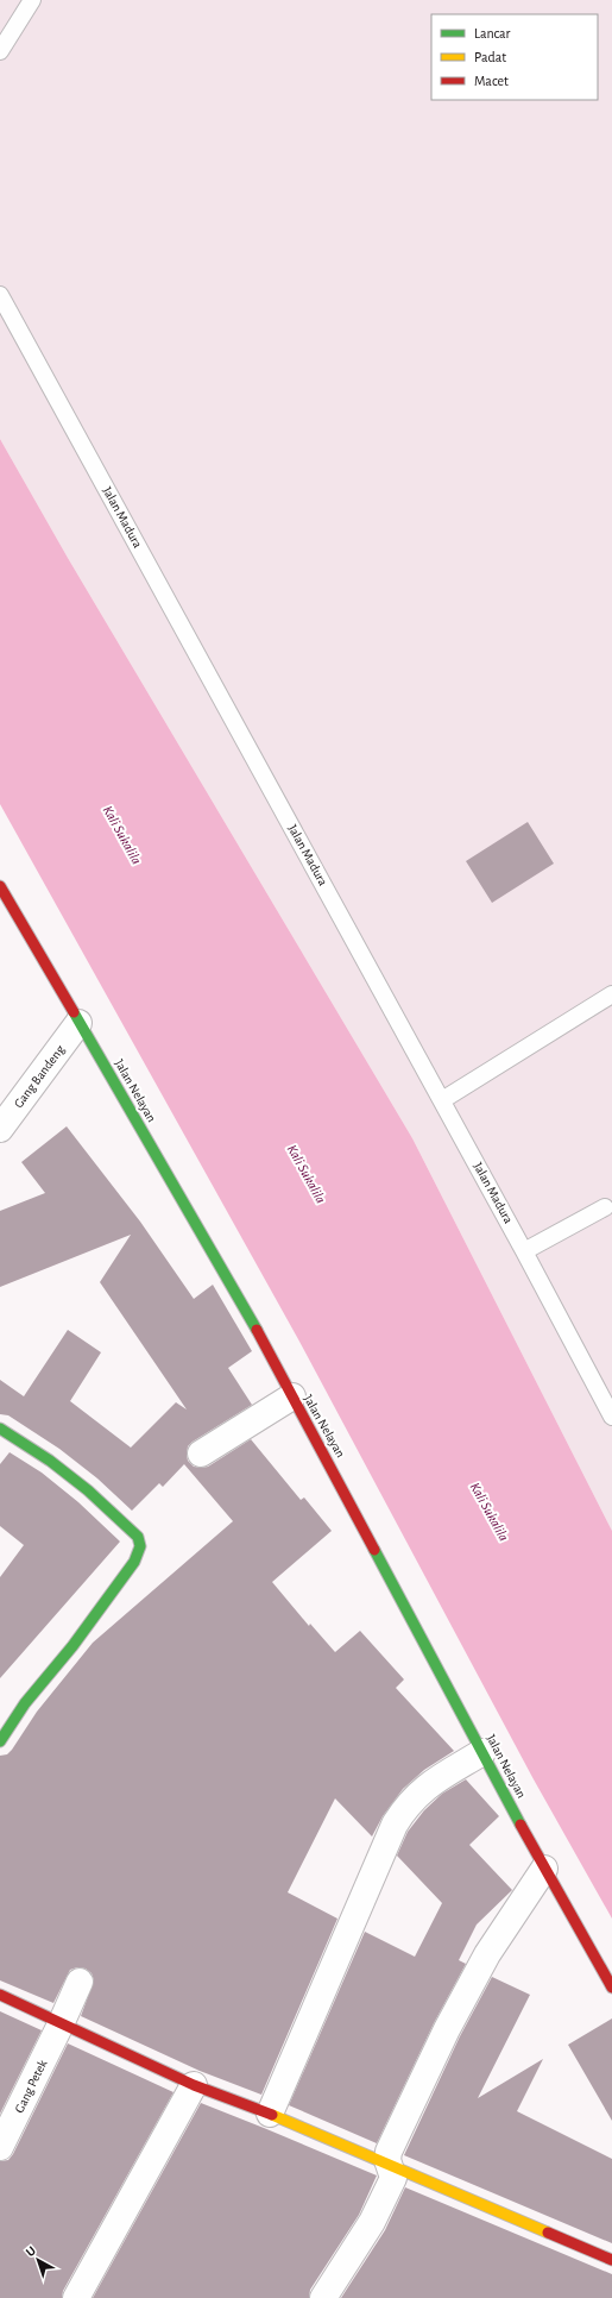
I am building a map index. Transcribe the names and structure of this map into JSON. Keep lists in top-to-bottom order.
{
  "streets": {
    "street": ["Gang Bandeng", "Jalan Nelayan", "Gang Petek"],
    "lane": ["Jalan Madura"]
  },
  "crossings": [
    ["Gang Bandeng", "Jalan Nelayan"]
  ],
  "water": ["Kali Sukalila"],
  "legend": ["Lancar", "Padat", "Macet"],
  "north": "top left"
}
